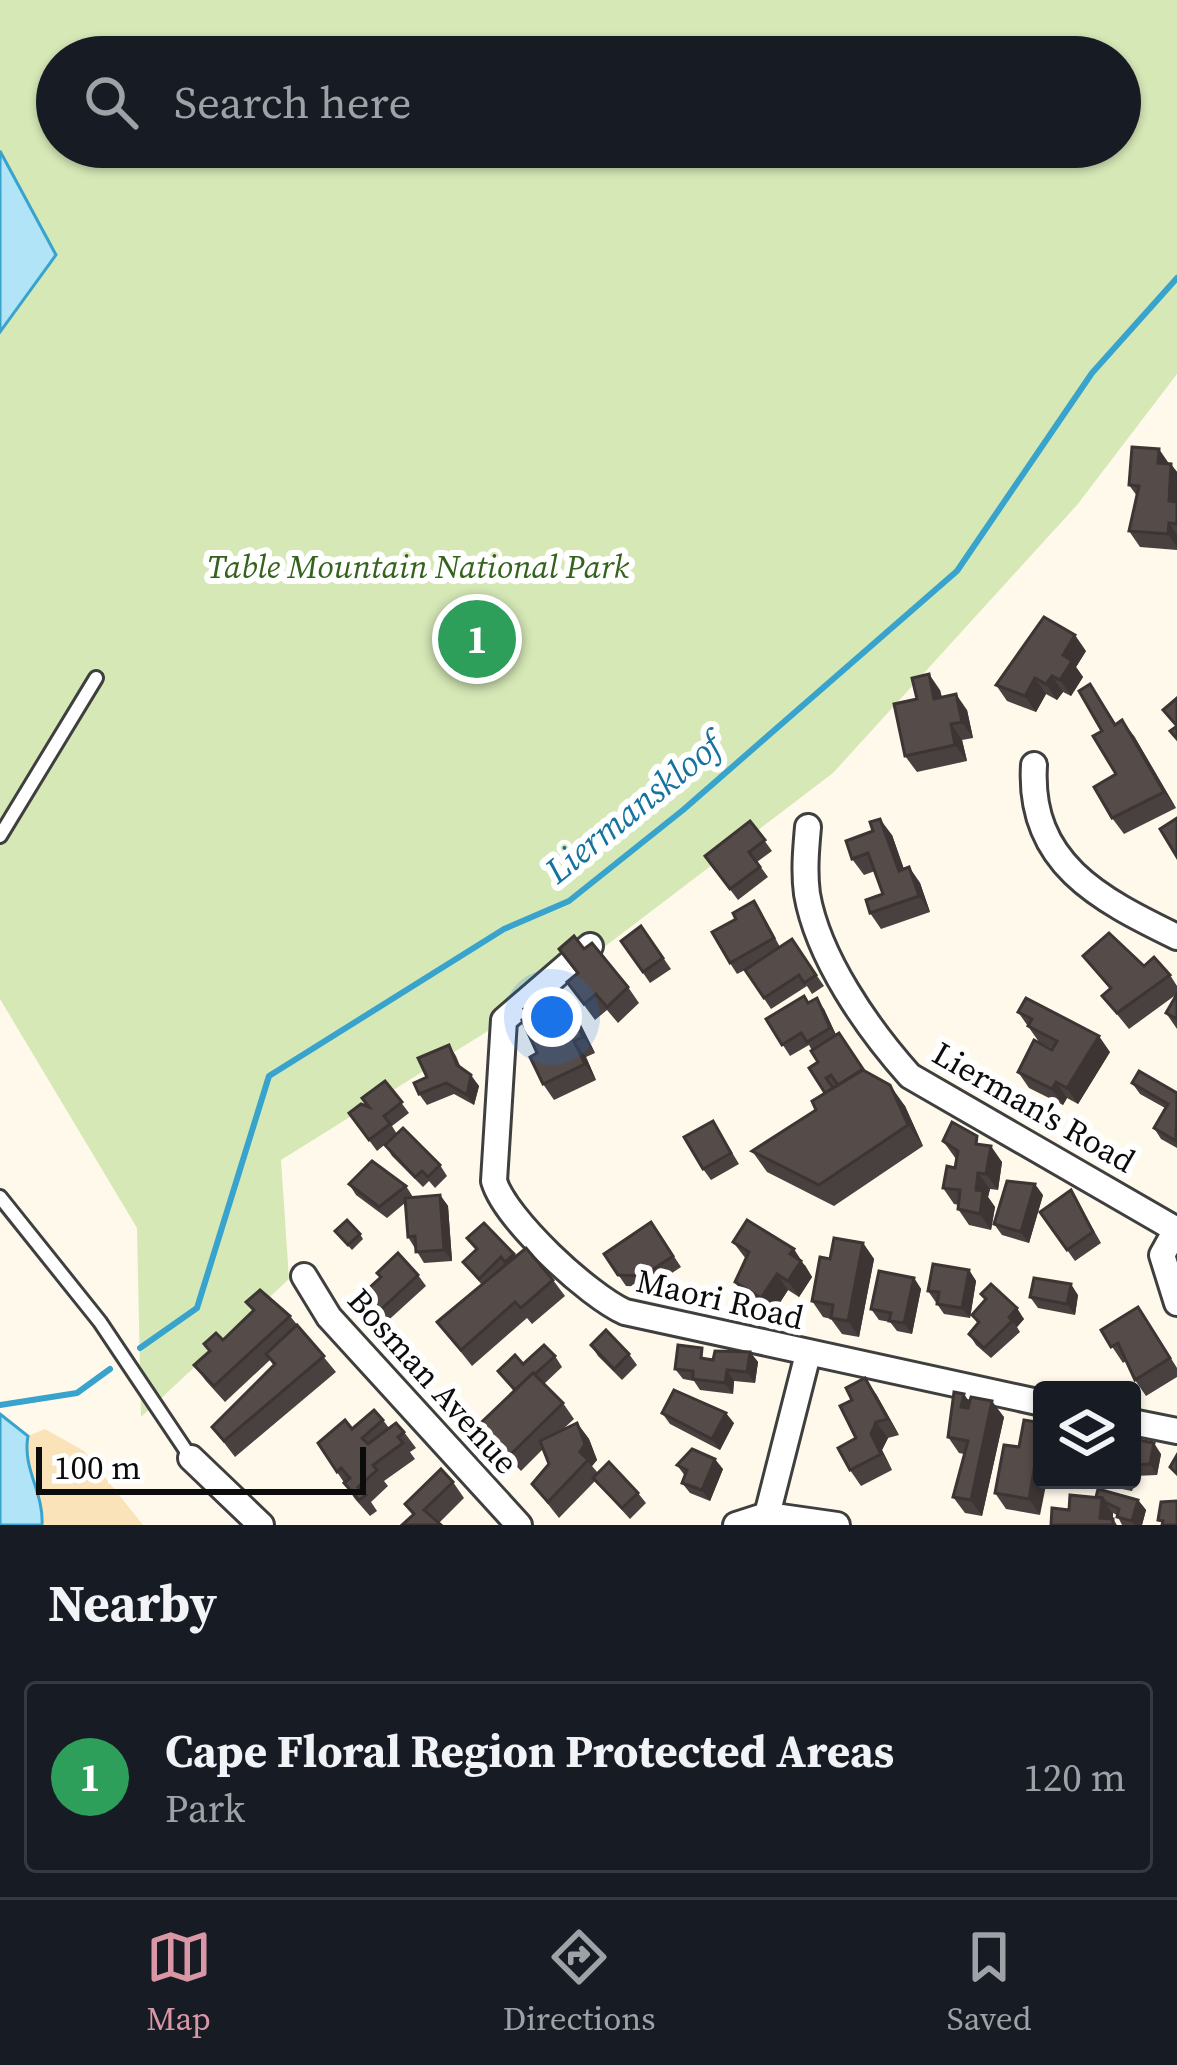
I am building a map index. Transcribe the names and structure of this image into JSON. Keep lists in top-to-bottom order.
{
  "streets": {
    "street": ["Lierman's Road", "Maori Road", "Bosman Avenue"]
  },
  "water": ["Liermanskloof"],
  "parks": ["Table Mountain National Park"],
  "scale_bar": "100 m",
  "page": {
    "search": "Search here",
    "pins": "1",
    "scale": "100 m",
    "heading": "Nearby",
    "list": [
      {
        "mark": "1",
        "name": "Cape Floral Region Protected Areas",
        "note": "Park",
        "value": "120 m"
      }
    ],
    "nav": ["Map", "Directions", "Saved"]
  }
}
